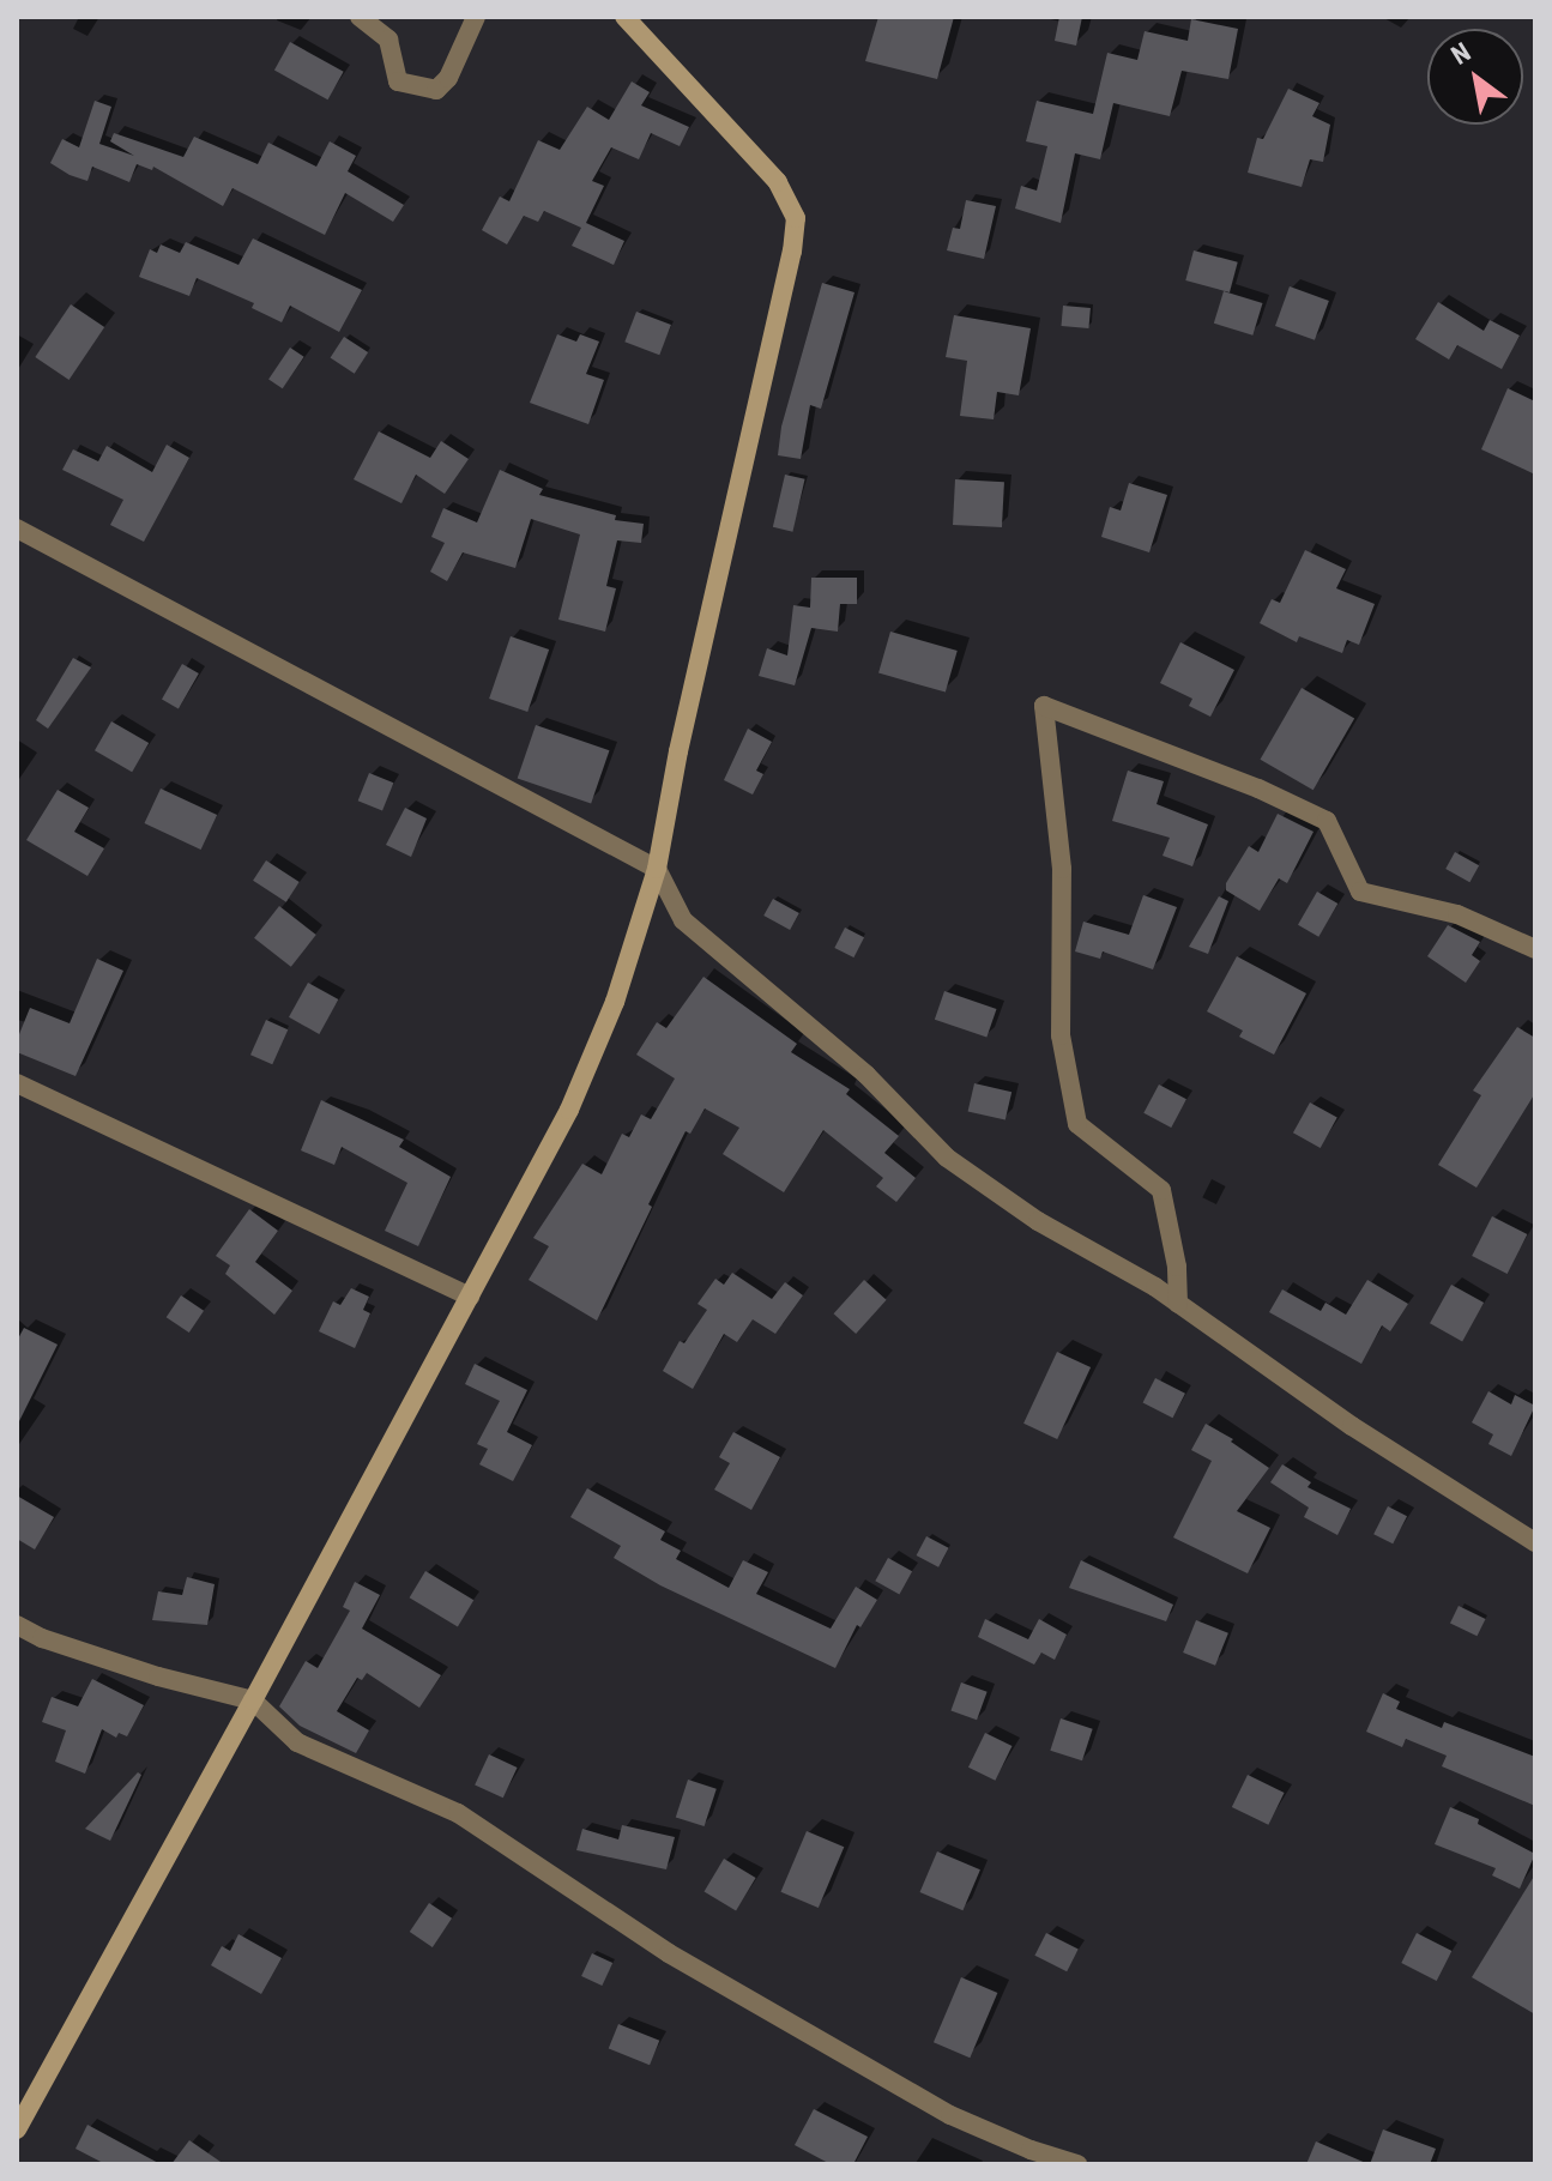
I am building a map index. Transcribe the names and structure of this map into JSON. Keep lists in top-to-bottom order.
{
  "north": "top left"
}
